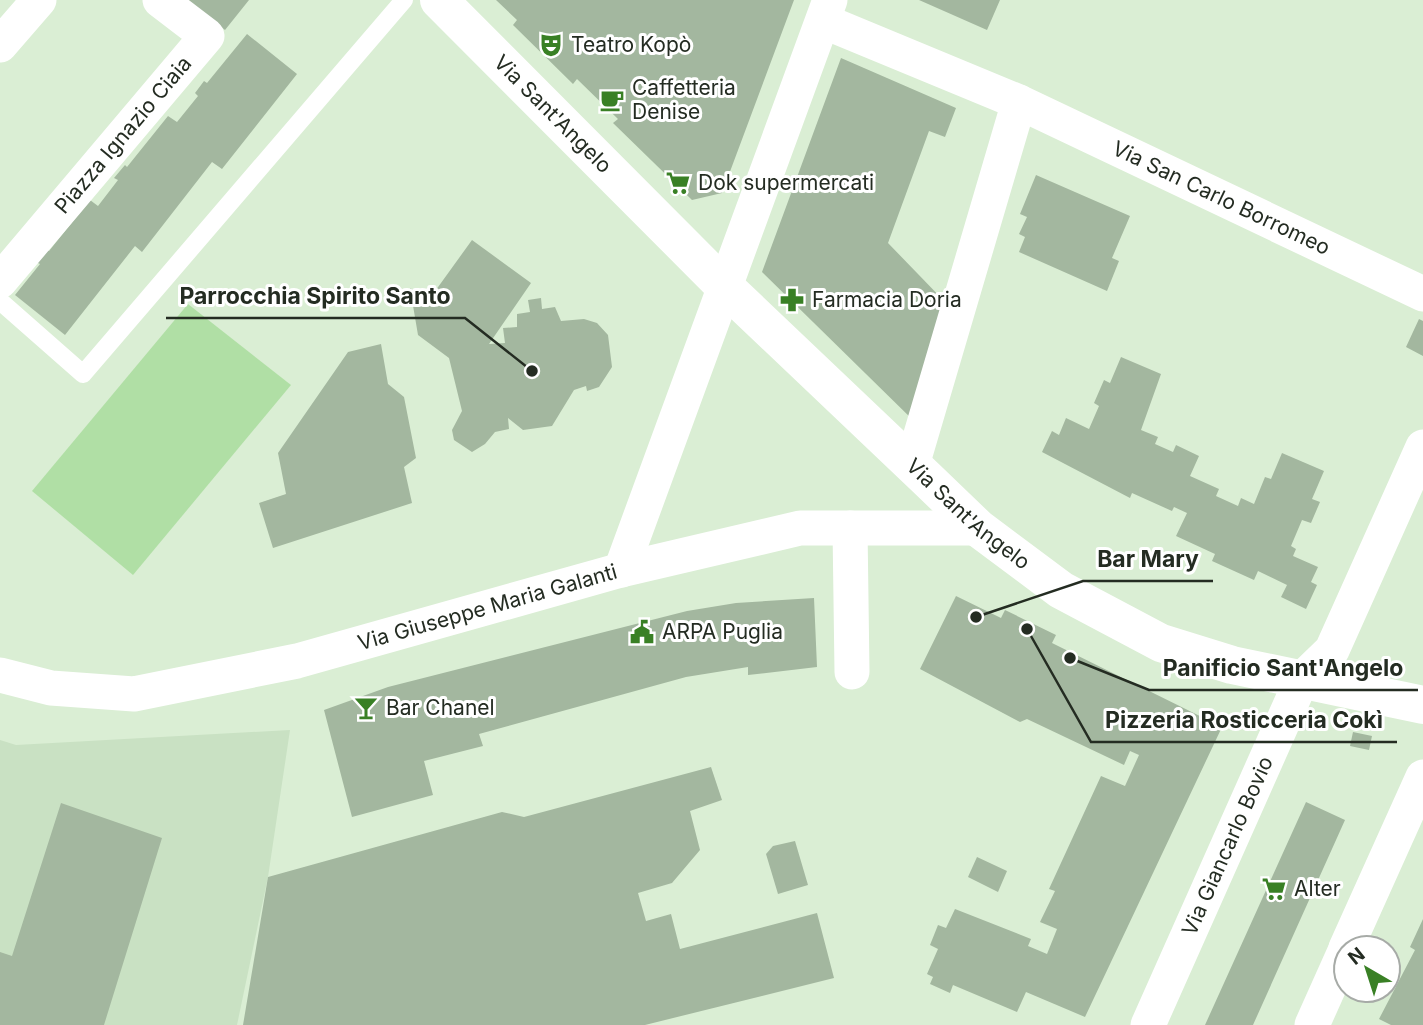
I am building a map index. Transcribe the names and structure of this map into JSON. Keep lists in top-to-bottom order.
{
  "streets": {
    "street": [
      "Via Sant'Angelo",
      "Piazza Ignazio Ciaia",
      "Via San Carlo Borromeo",
      "Via Giuseppe Maria Galanti",
      "Via Giancarlo Bovio"
    ]
  },
  "crossings": [
    ["Via Sant'Angelo", "Via Giuseppe Maria Galanti"],
    ["Via Sant'Angelo", "Via Giancarlo Bovio"]
  ],
  "places": {
    "theatre": ["Teatro Kopò"],
    "cafe": ["Caffetteria Denise"],
    "supermarket": ["Dok supermercati", "Alter"],
    "pharmacy": ["Farmacia Doria"],
    "other": [
      "Parrocchia Spirito Santo",
      "Bar Mary",
      "Pizzeria Rosticceria Cokì",
      "Panificio Sant'Angelo"
    ],
    "public building": ["ARPA Puglia"],
    "bar": ["Bar Chanel"]
  },
  "north": "top left"
}
